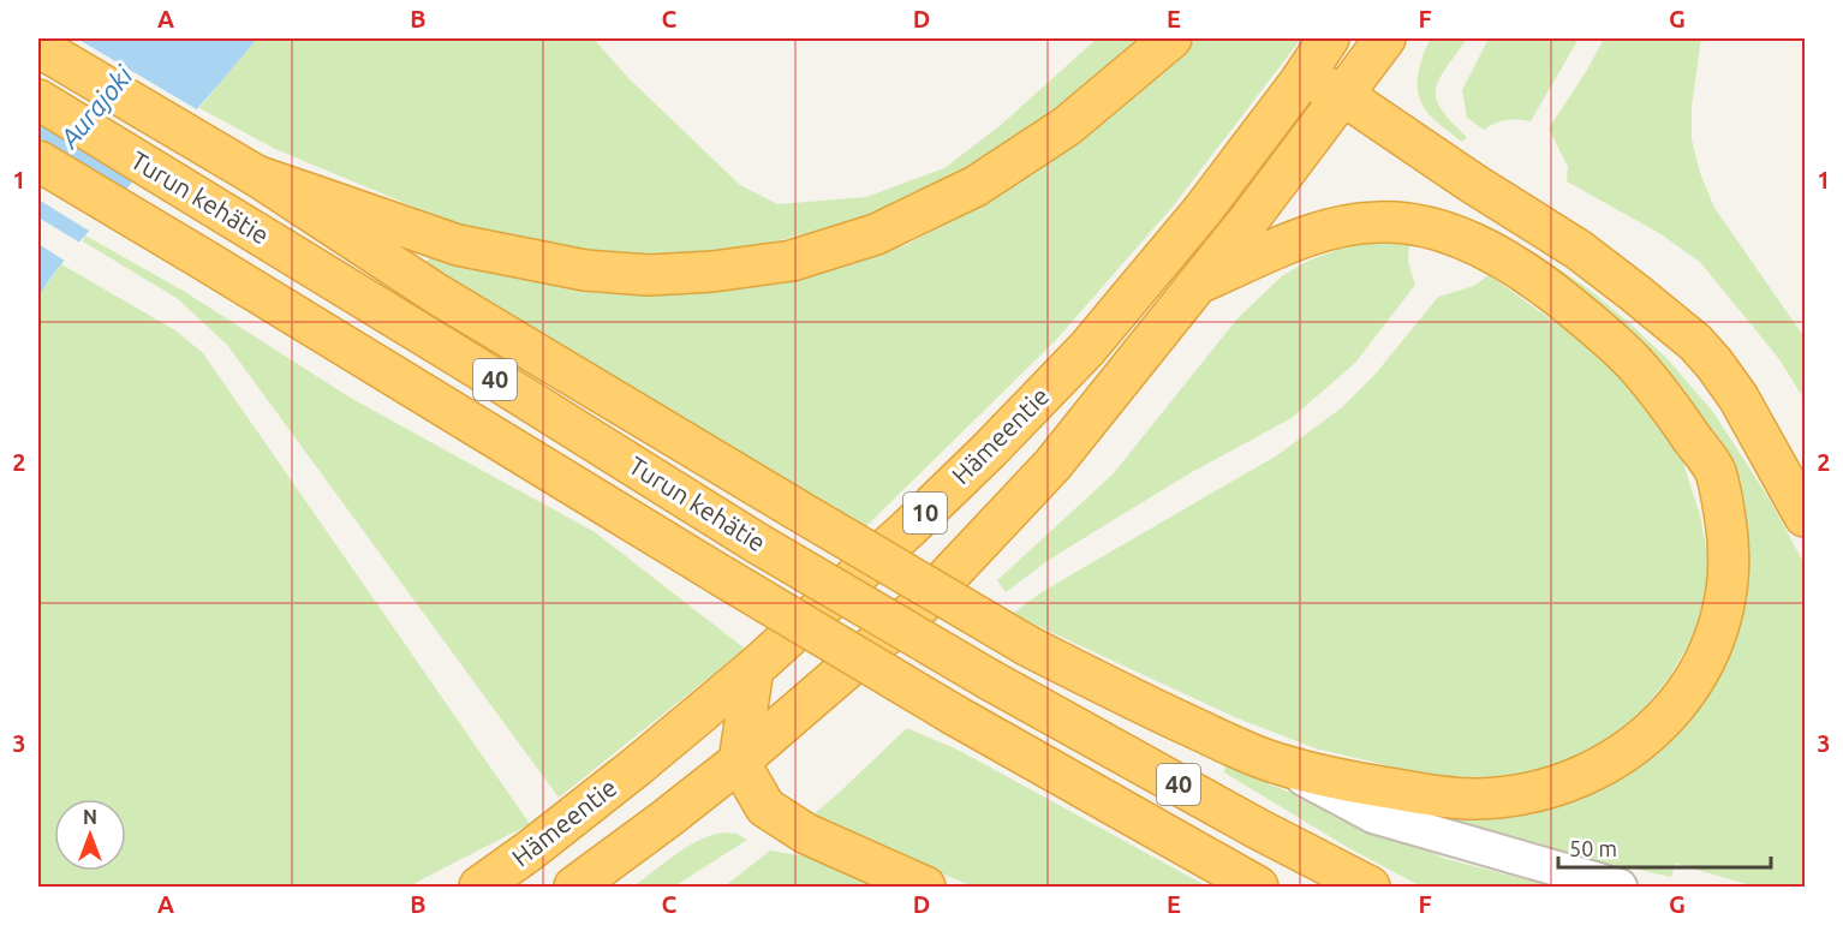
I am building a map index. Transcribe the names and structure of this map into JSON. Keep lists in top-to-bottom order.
{
  "streets": {
    "highway": [
      "Turun kehätie",
      "40",
      "Hämeentie",
      "10"
    ]
  },
  "water": ["Aurajoki"],
  "scale_bar": "50 m",
  "north": "top",
  "grid": {
    "columns": [
      "A",
      "B",
      "C",
      "D",
      "E",
      "F",
      "G"
    ],
    "rows": ["1", "2", "3"]
  }
}
